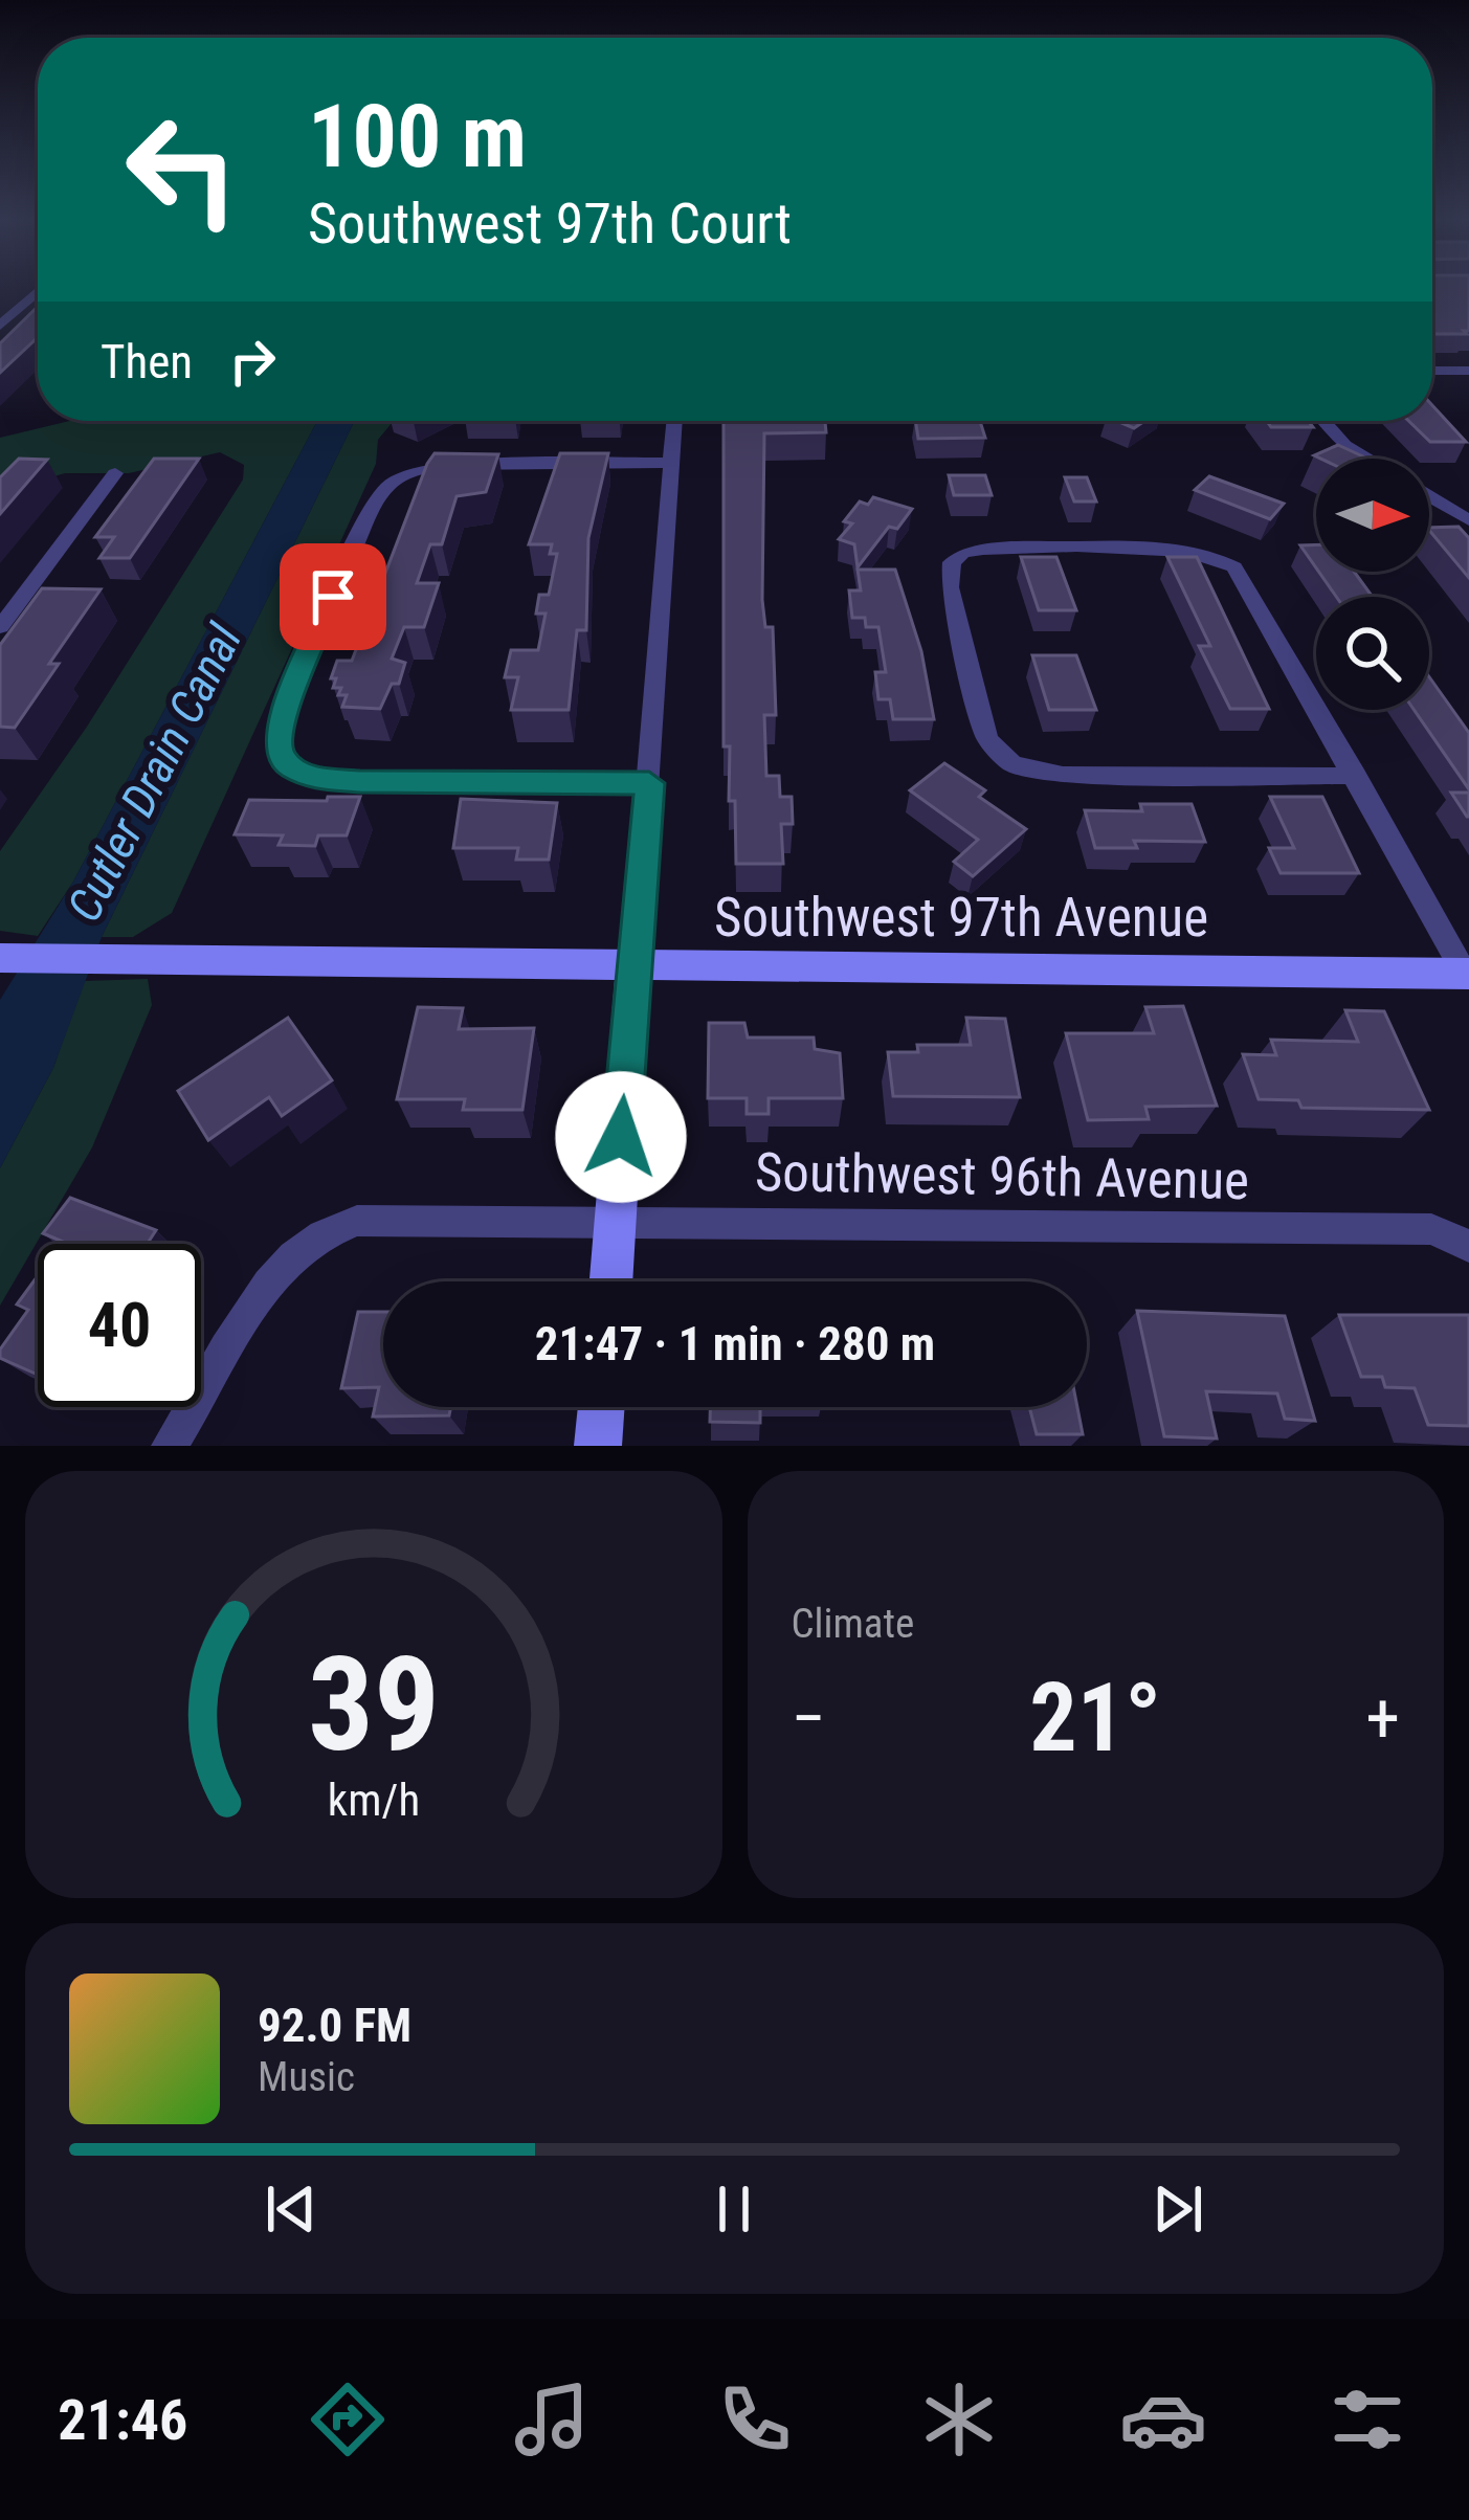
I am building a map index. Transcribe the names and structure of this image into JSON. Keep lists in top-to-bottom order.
{
  "streets": {
    "street": ["Southwest 97th Avenue", "Southwest 96th Avenue"]
  },
  "water": ["Cutler Drain Canal"],
  "north": "right",
  "page": {
    "turn": ["100 m", "Southwest 97th Court"],
    "then": "Then",
    "limit": "40",
    "trip": "21:47 · 1 min · 280 m",
    "tile": "Climate",
    "heat": ["−", "21°", "+"],
    "song": ["92.0 FM", "Music"],
    "tabs": "21:46",
    "gauge": ["39", "km/h"]
  }
}
